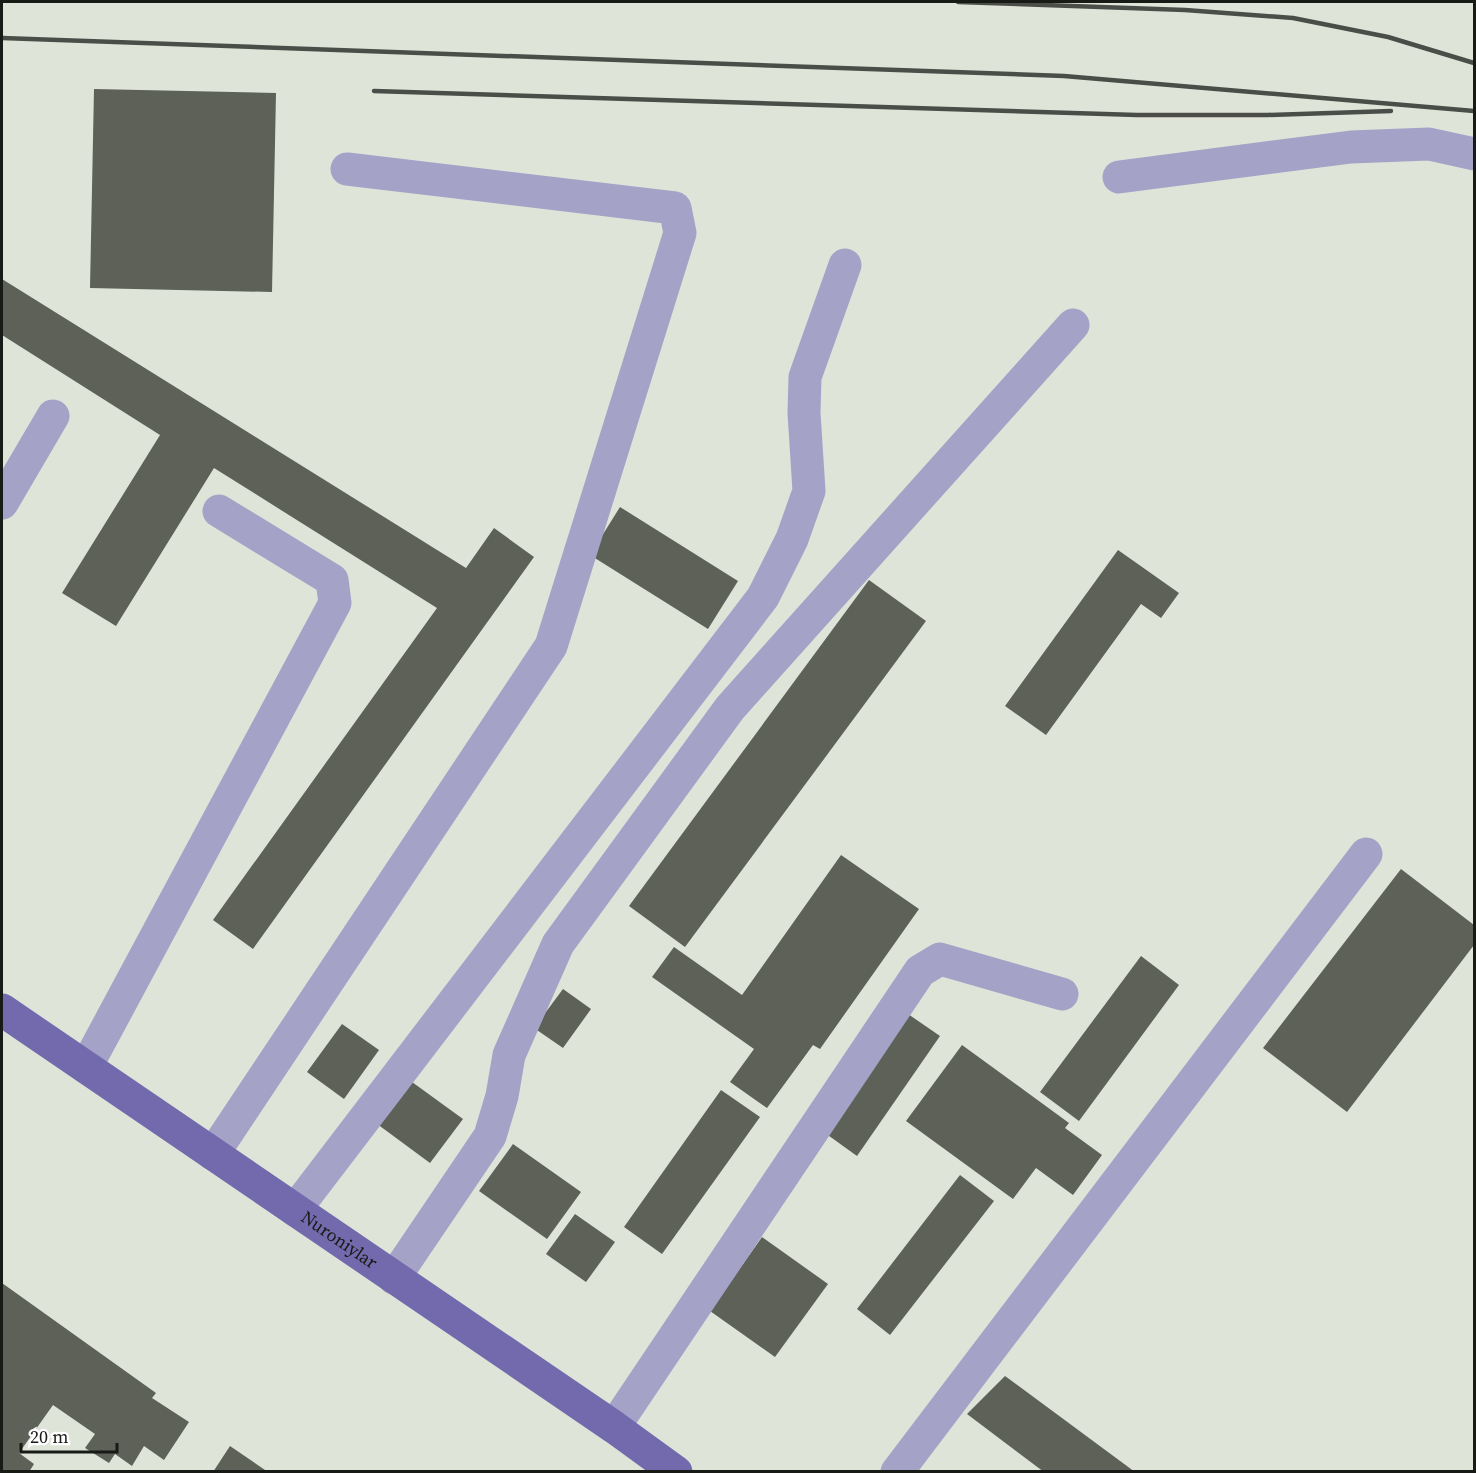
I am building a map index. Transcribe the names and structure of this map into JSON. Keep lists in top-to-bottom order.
{
  "streets": {
    "main road": ["Nuroniylar"]
  },
  "scale_bar": "20 m"
}
